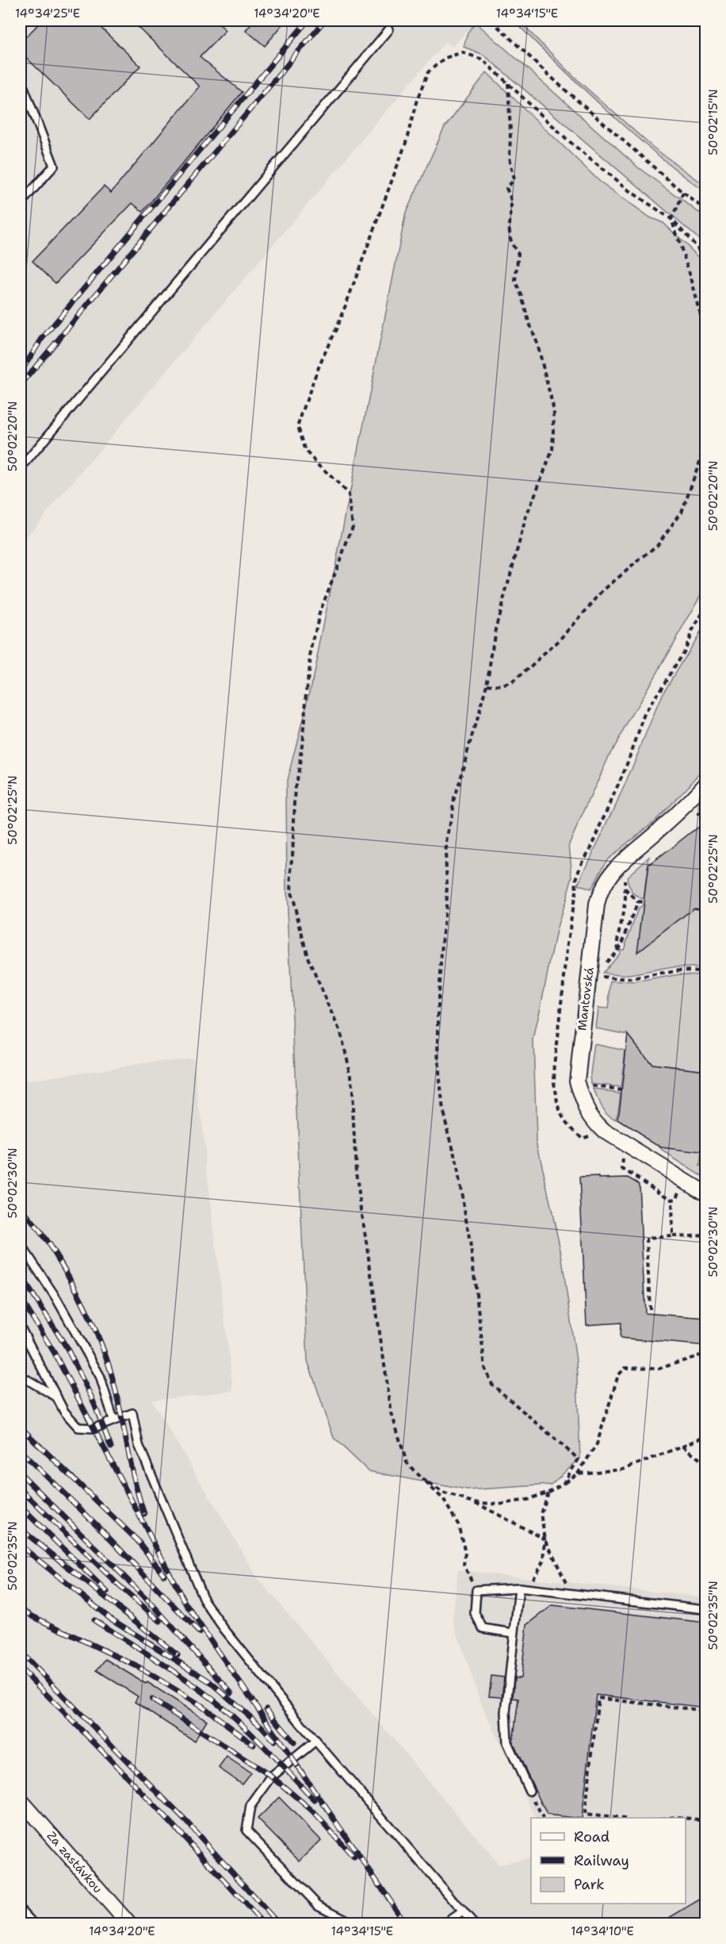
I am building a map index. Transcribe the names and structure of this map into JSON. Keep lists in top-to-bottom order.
{
  "streets": {
    "street": ["Mantovská", "Za zastávkou"]
  },
  "legend": ["Road", "Railway", "Park"],
  "coordinates": [
    "14°34'25\"E",
    "14°34'20\"E",
    "14°34'15\"E",
    "50°02'15\"N",
    "50°02'20\"N",
    "50°02'25\"N",
    "50°02'30\"N",
    "50°02'35\"N",
    "14°34'10\"E"
  ]
}
